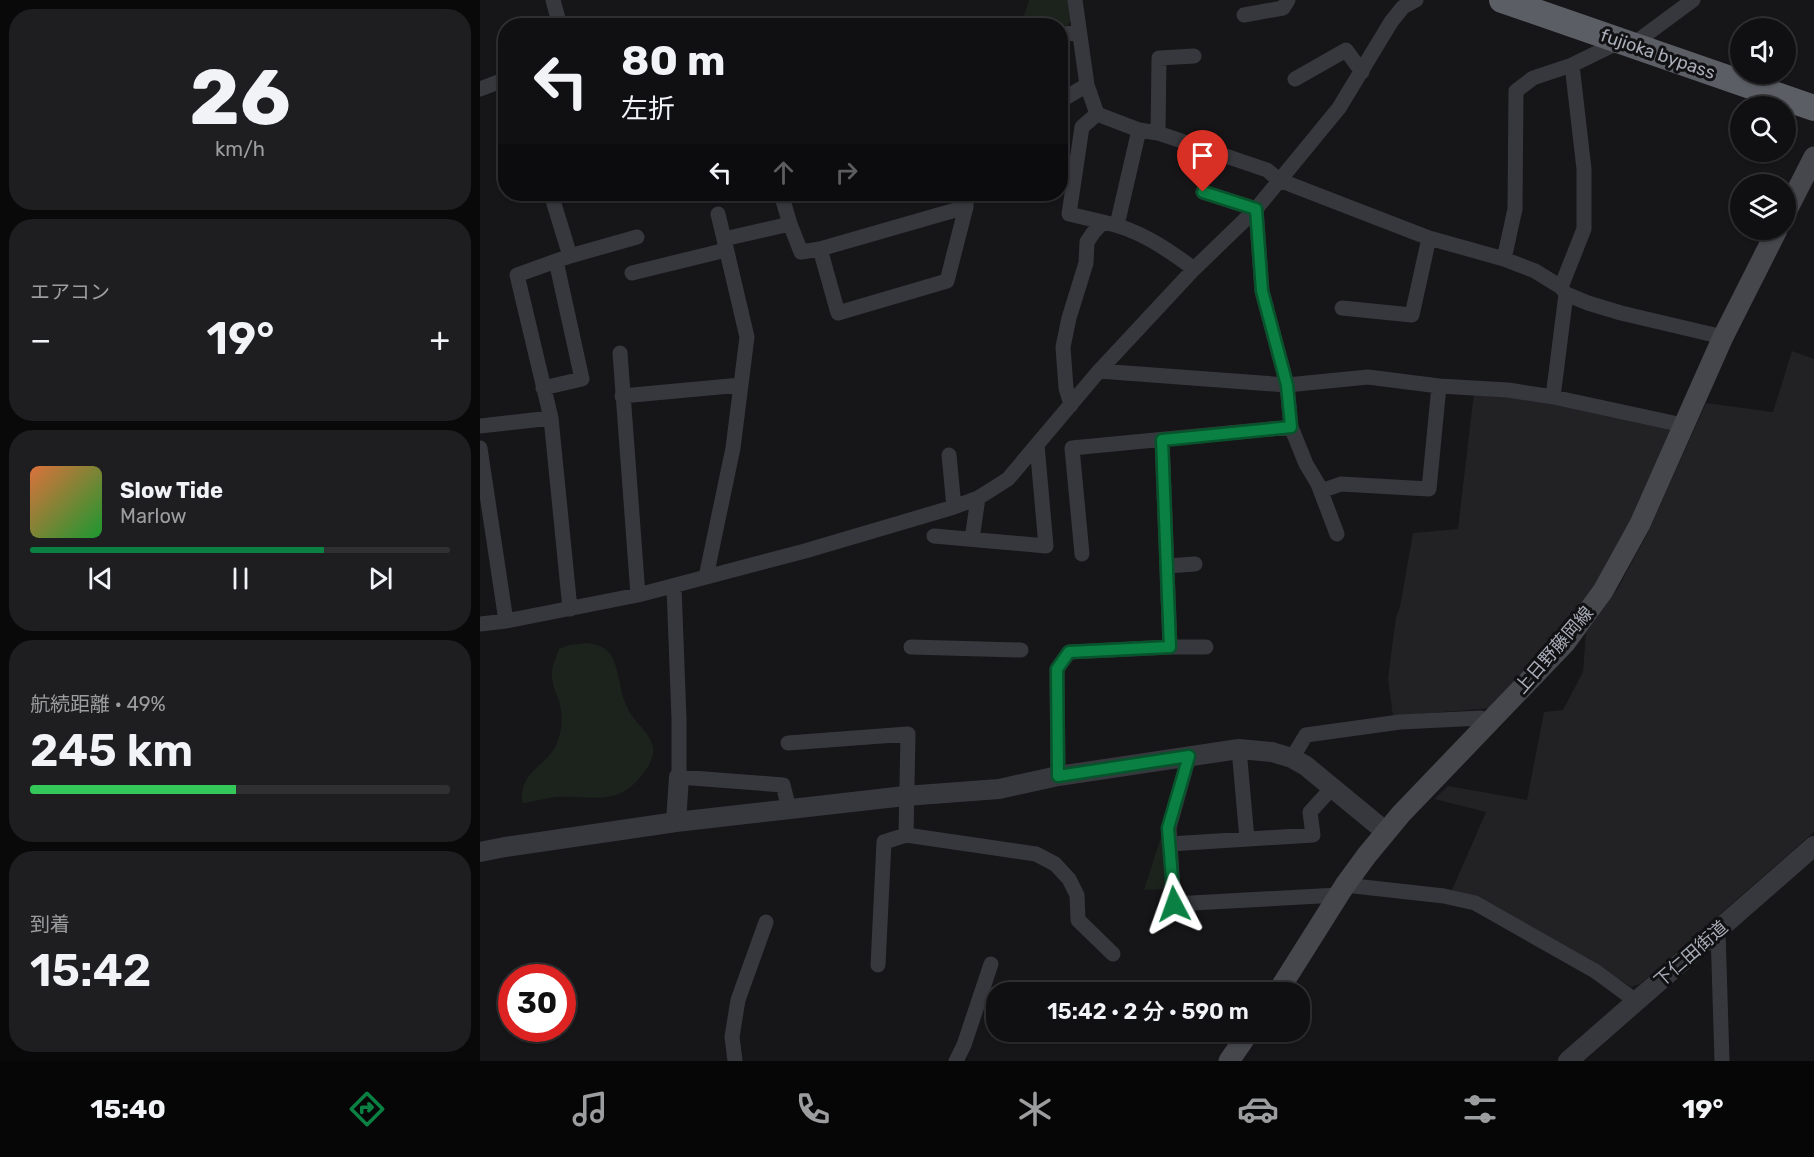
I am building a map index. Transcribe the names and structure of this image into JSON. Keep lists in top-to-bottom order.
{
  "streets": {
    "highway": ["fujioka bypass"],
    "main road": ["上日野藤岡線"],
    "street": ["下仁田街道"]
  },
  "page": {
    "tile": [
      ["26", "km/h"],
      "エアコン",
      ["航続距離 · 49%", "245 km"],
      ["到着", "15:42"]
    ],
    "turn": ["80 m", "左折"],
    "heat": ["−", "19°", "+"],
    "song": ["Slow Tide", "Marlow"],
    "limit": "30",
    "trip": "15:42 · 2 分 · 590 m",
    "tabs": ["15:40", "19°"]
  }
}
